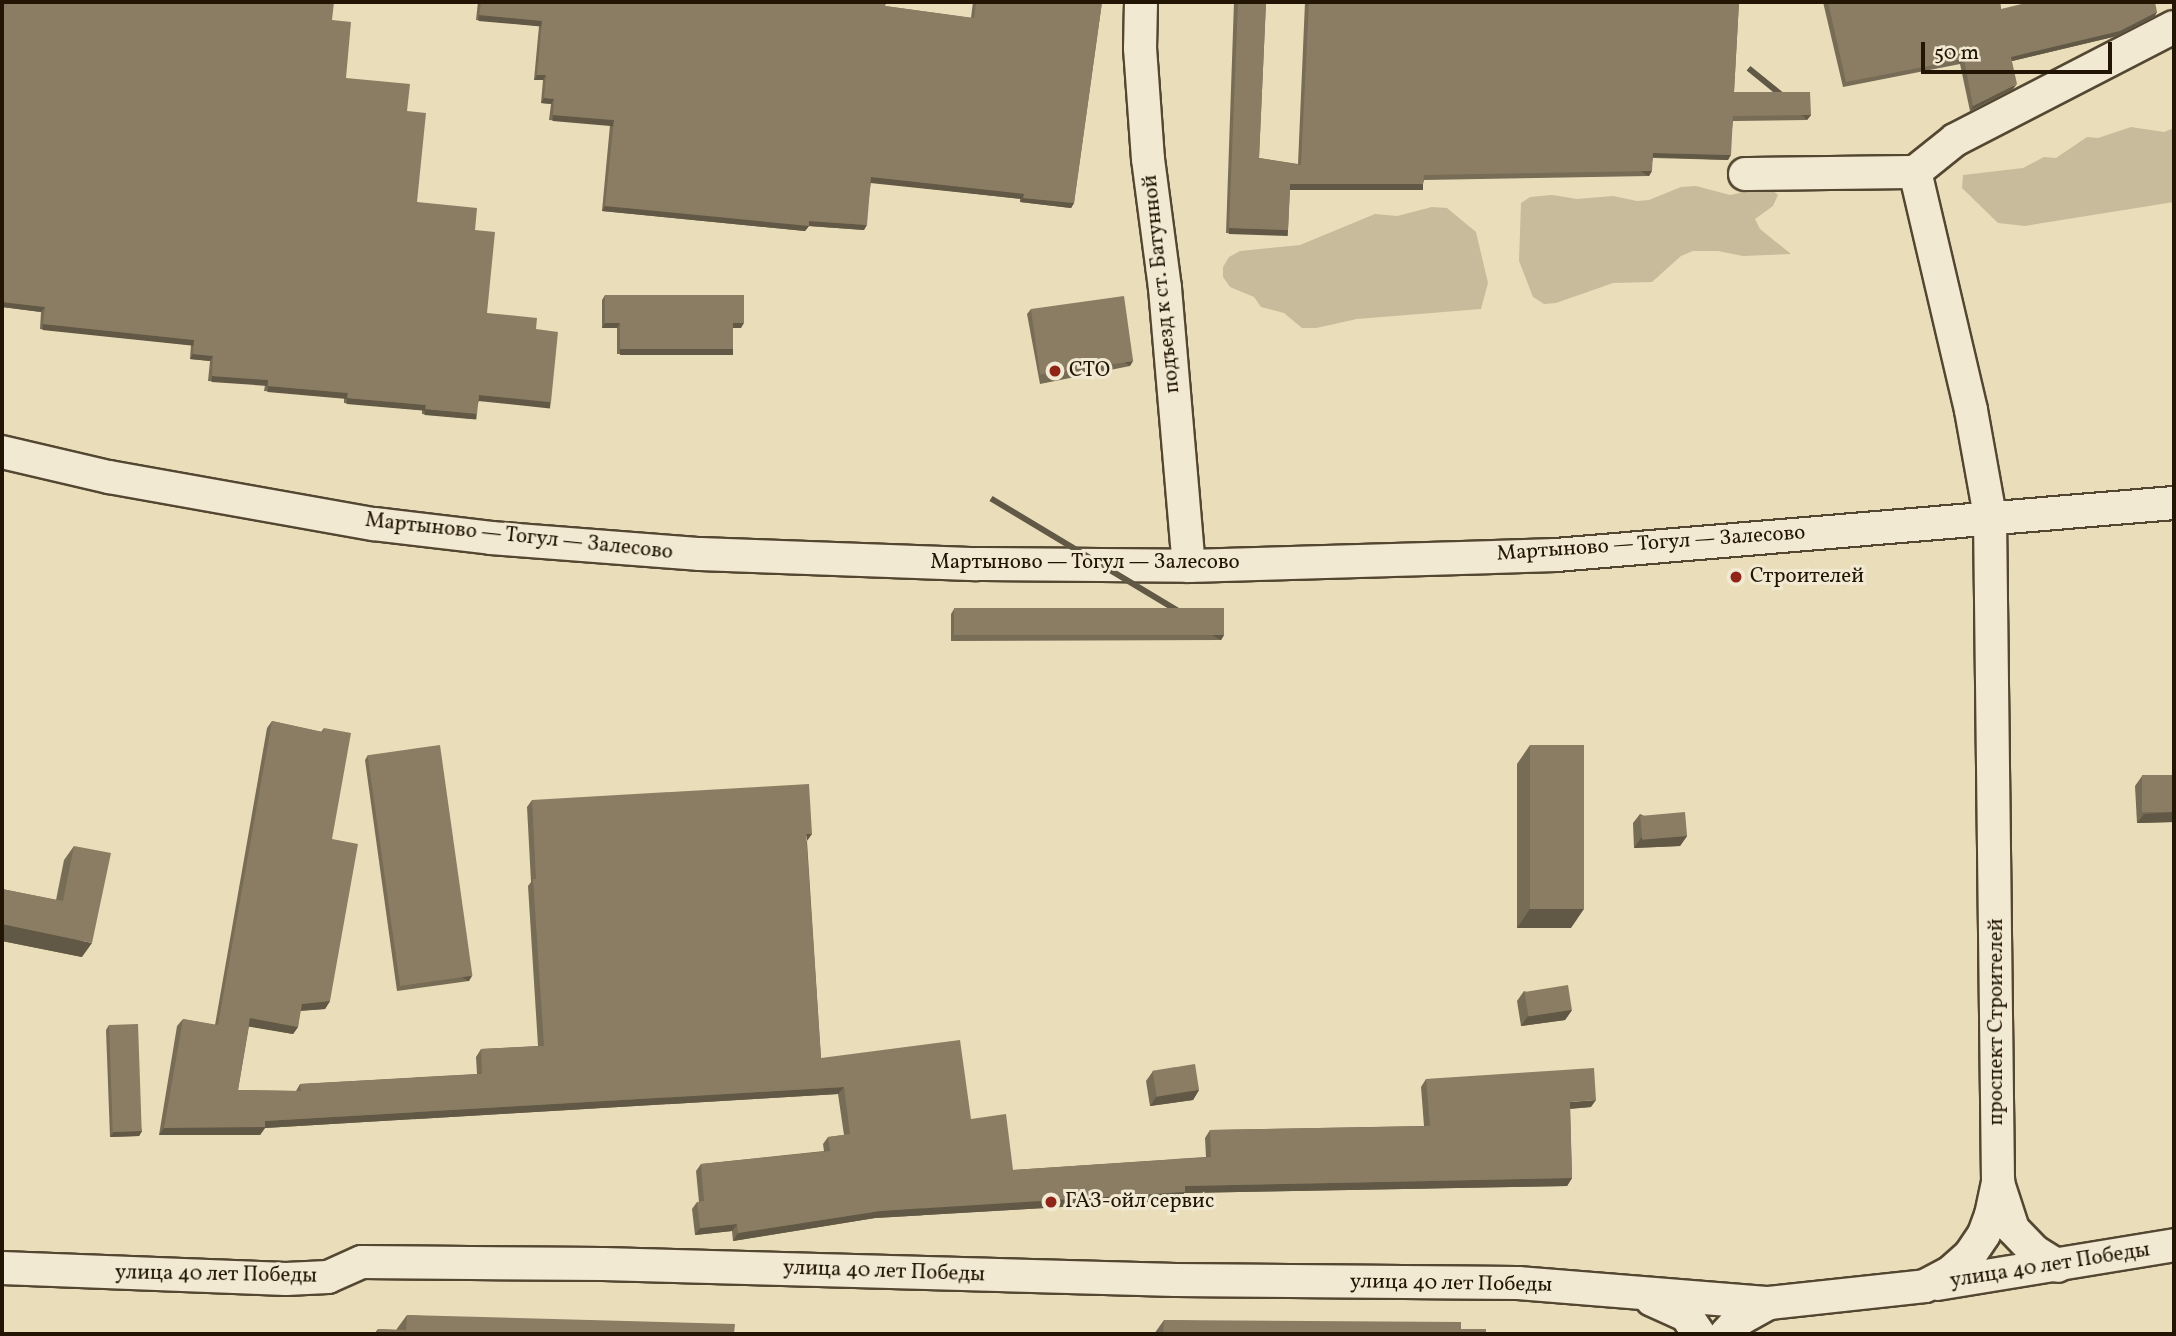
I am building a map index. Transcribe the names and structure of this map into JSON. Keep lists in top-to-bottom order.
{
  "streets": {
    "street": [
      "подъезд к ст. Батунной",
      "Мартыново — Тогул — Залесово",
      "проспект Строителей",
      "улица 40 лет Победы"
    ]
  },
  "crossings": [
    ["подъезд к ст. Батунной", "Мартыново — Тогул — Залесово"],
    ["Мартыново — Тогул — Залесово", "проспект Строителей"],
    ["проспект Строителей", "улица 40 лет Победы"]
  ],
  "places": ["СТО", "Строителей", "ГАЗ-ойл сервис"],
  "scale_bar": "50 m"
}
